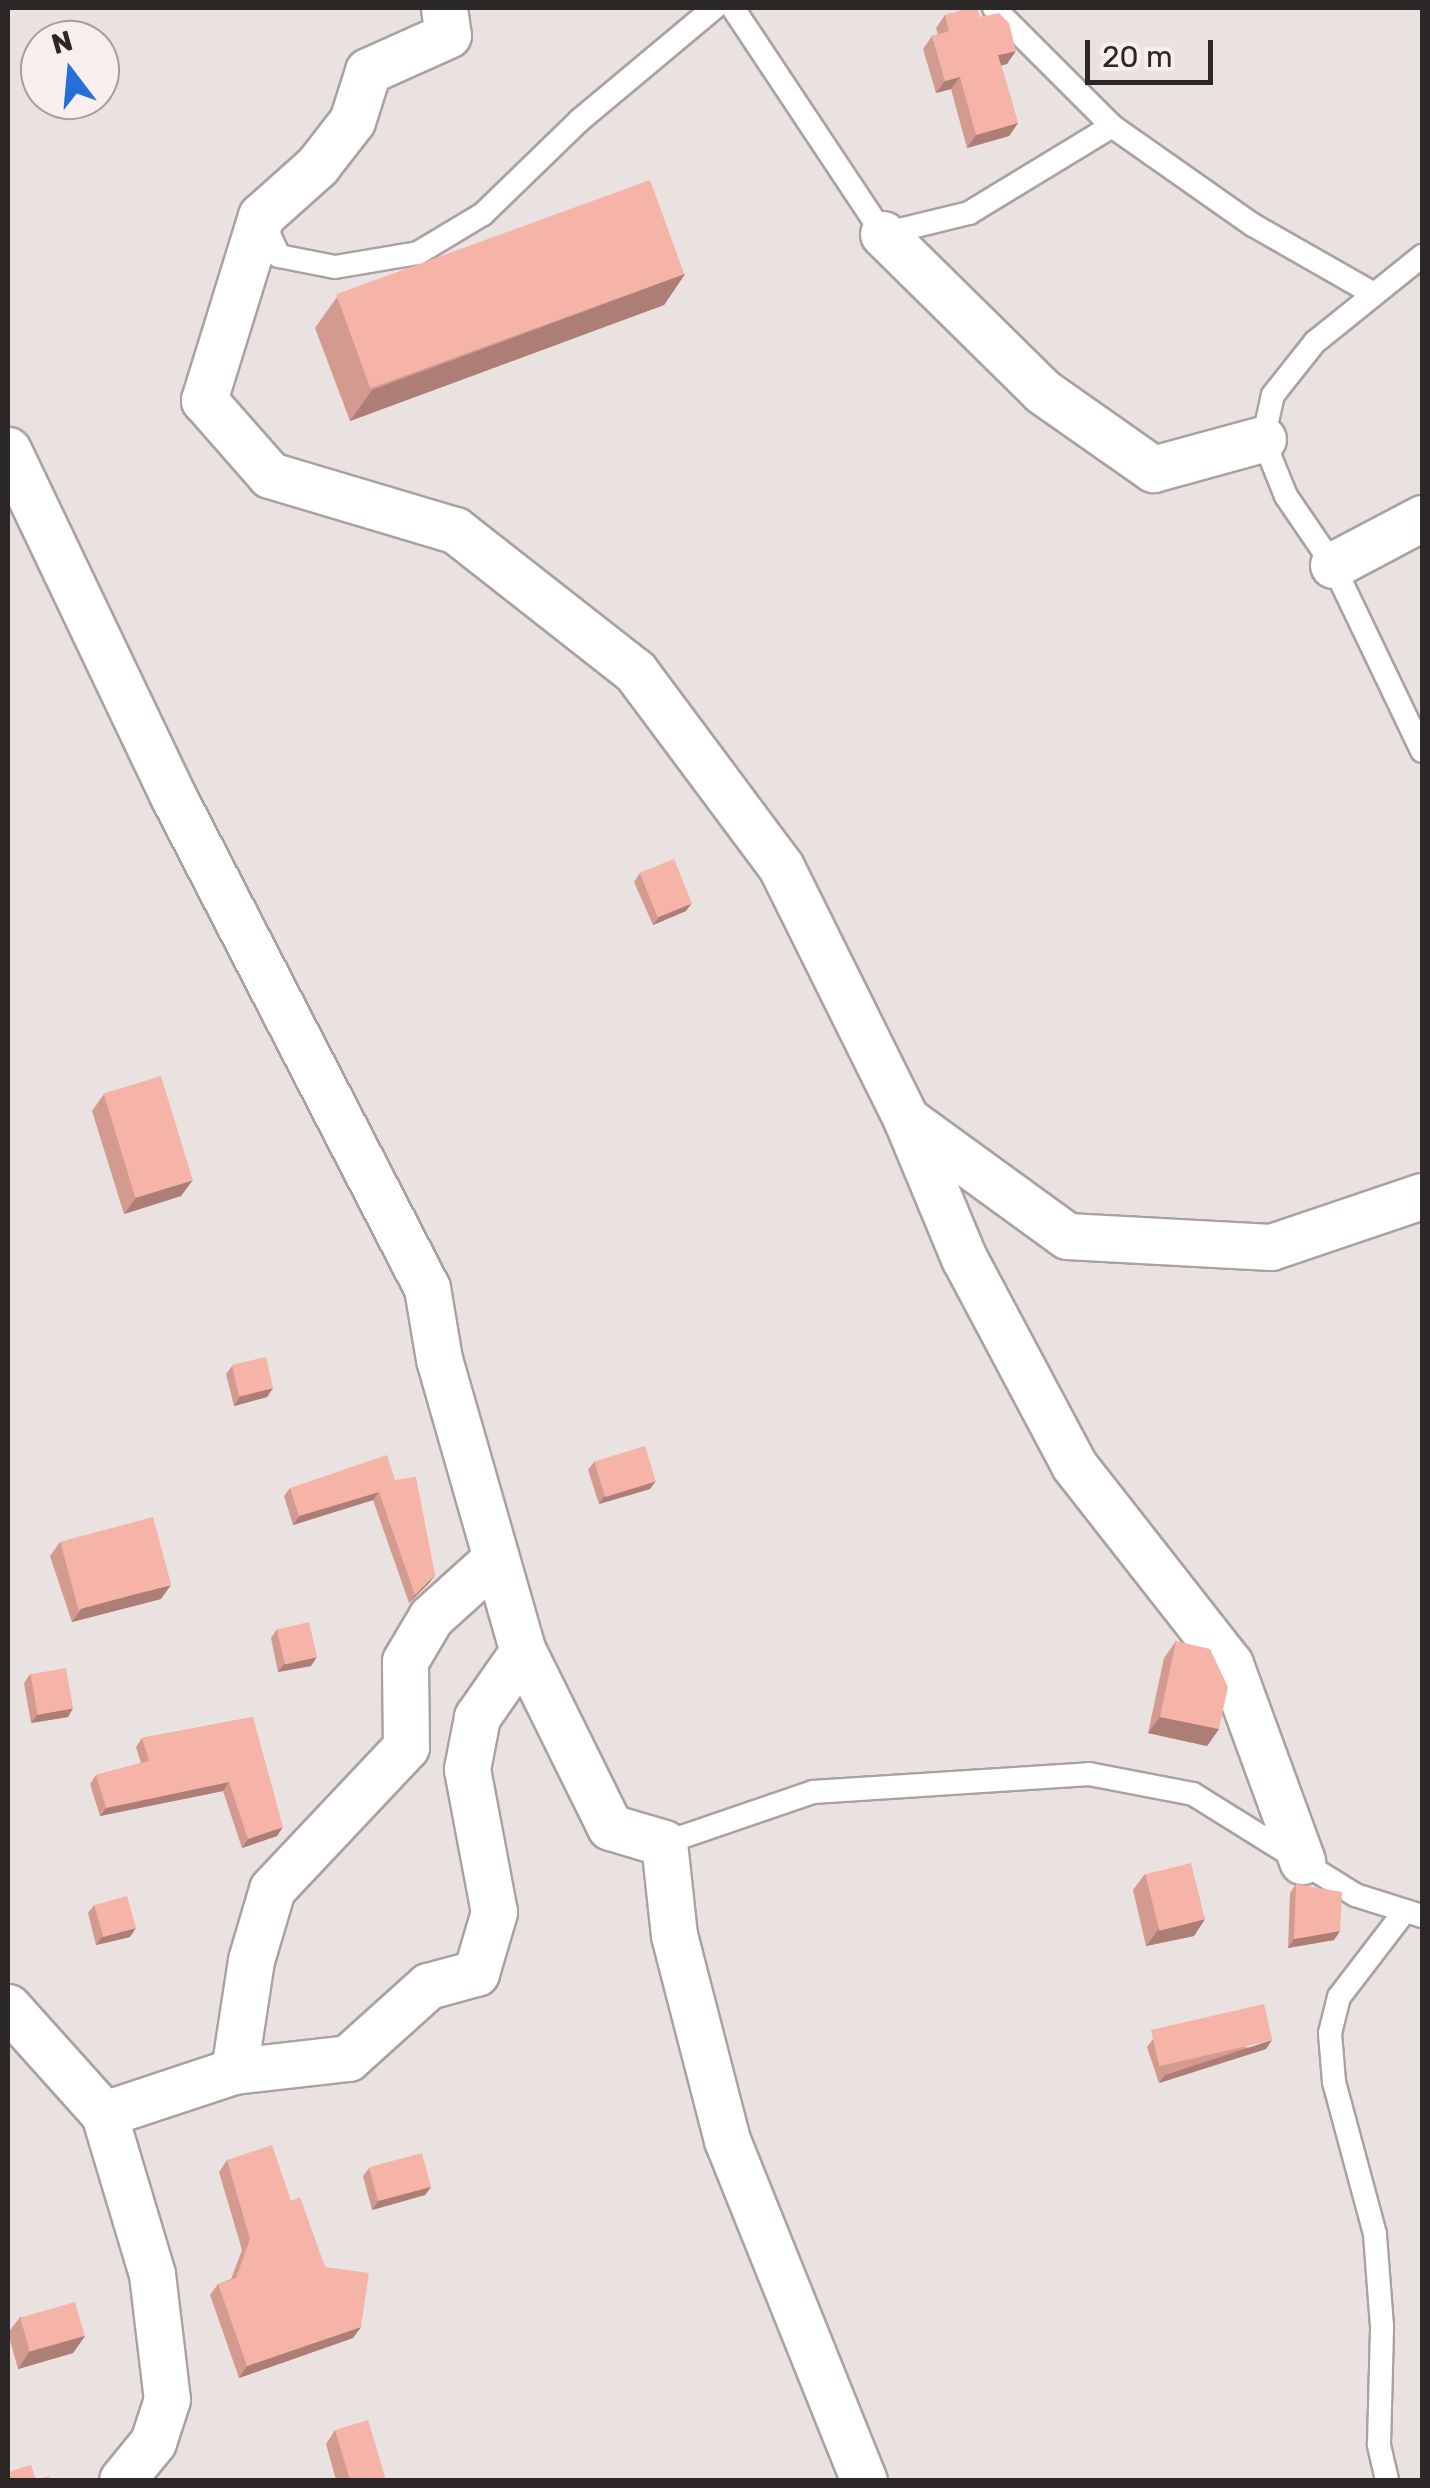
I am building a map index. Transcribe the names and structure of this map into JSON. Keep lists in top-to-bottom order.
{
  "scale_bar": "20 m",
  "north": "top"
}
